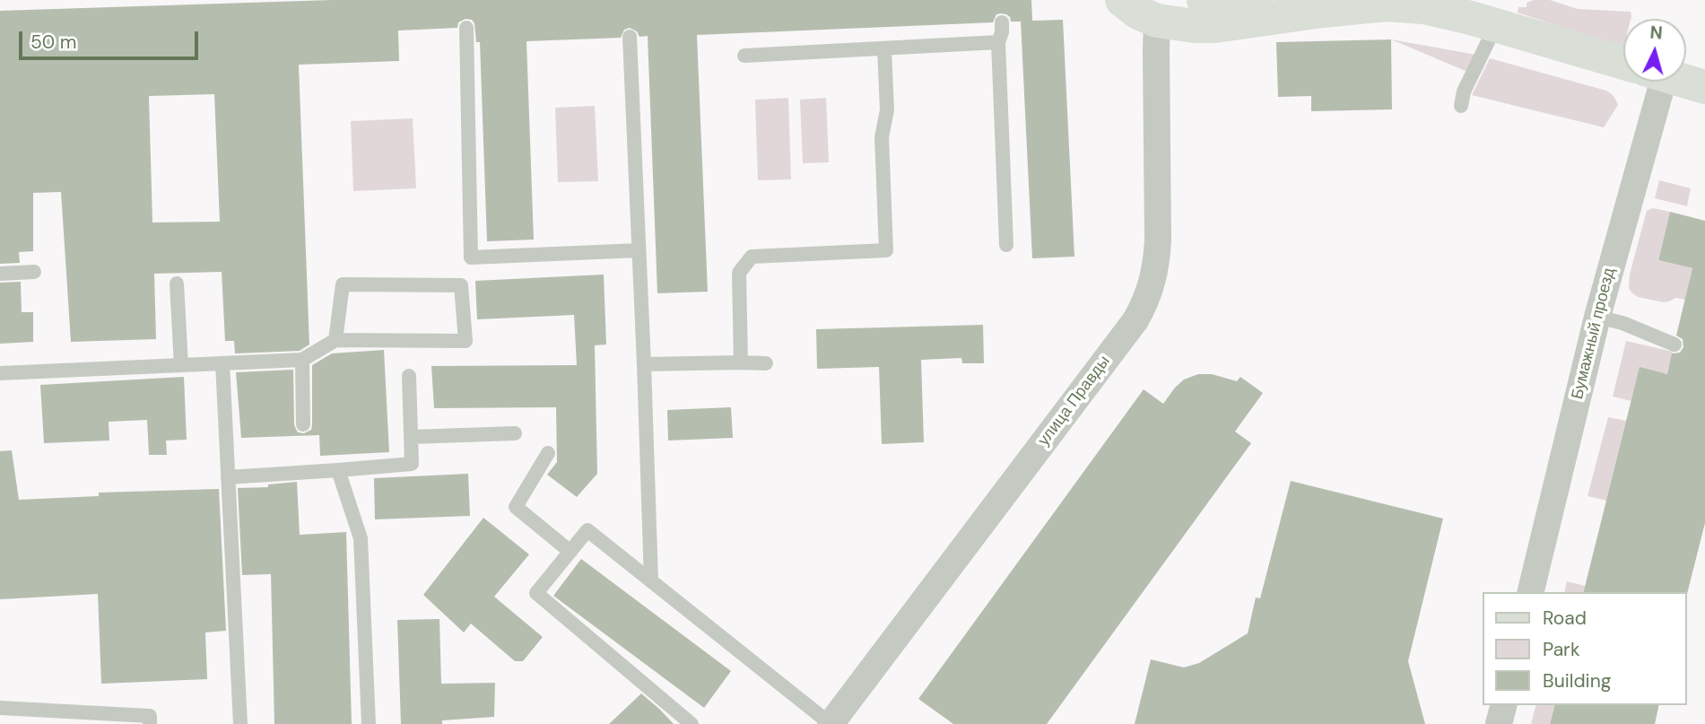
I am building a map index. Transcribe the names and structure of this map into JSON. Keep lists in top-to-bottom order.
{
  "streets": {
    "street": ["Бумажный проезд", "улица Правды"]
  },
  "legend": ["Road", "Park", "Building"],
  "scale_bar": "50 m",
  "north": "top"
}
